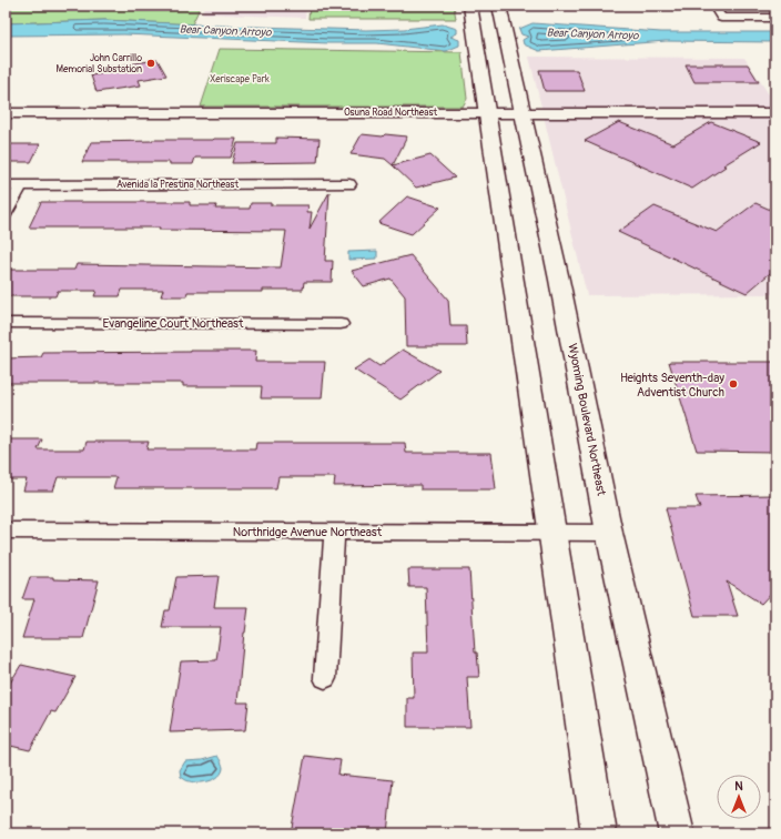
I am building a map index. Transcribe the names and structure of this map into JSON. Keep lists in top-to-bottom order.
{
  "streets": {
    "main road": ["Wyoming Boulevard Northeast"],
    "street": [
      "Osuna Road Northeast",
      "Avenida la Prestina Northeast",
      "Evangeline Court Northeast",
      "Northridge Avenue Northeast"
    ]
  },
  "crossings": [
    ["Osuna Road Northeast", "Wyoming Boulevard Northeast"],
    ["Wyoming Boulevard Northeast", "Northridge Avenue Northeast"]
  ],
  "water": ["Bear Canyon Arroyo"],
  "parks": ["Xeriscape Park"],
  "places": ["John Carrillo Memorial Substation", "Heights Seventh-day Adventist Church"],
  "north": "top"
}
